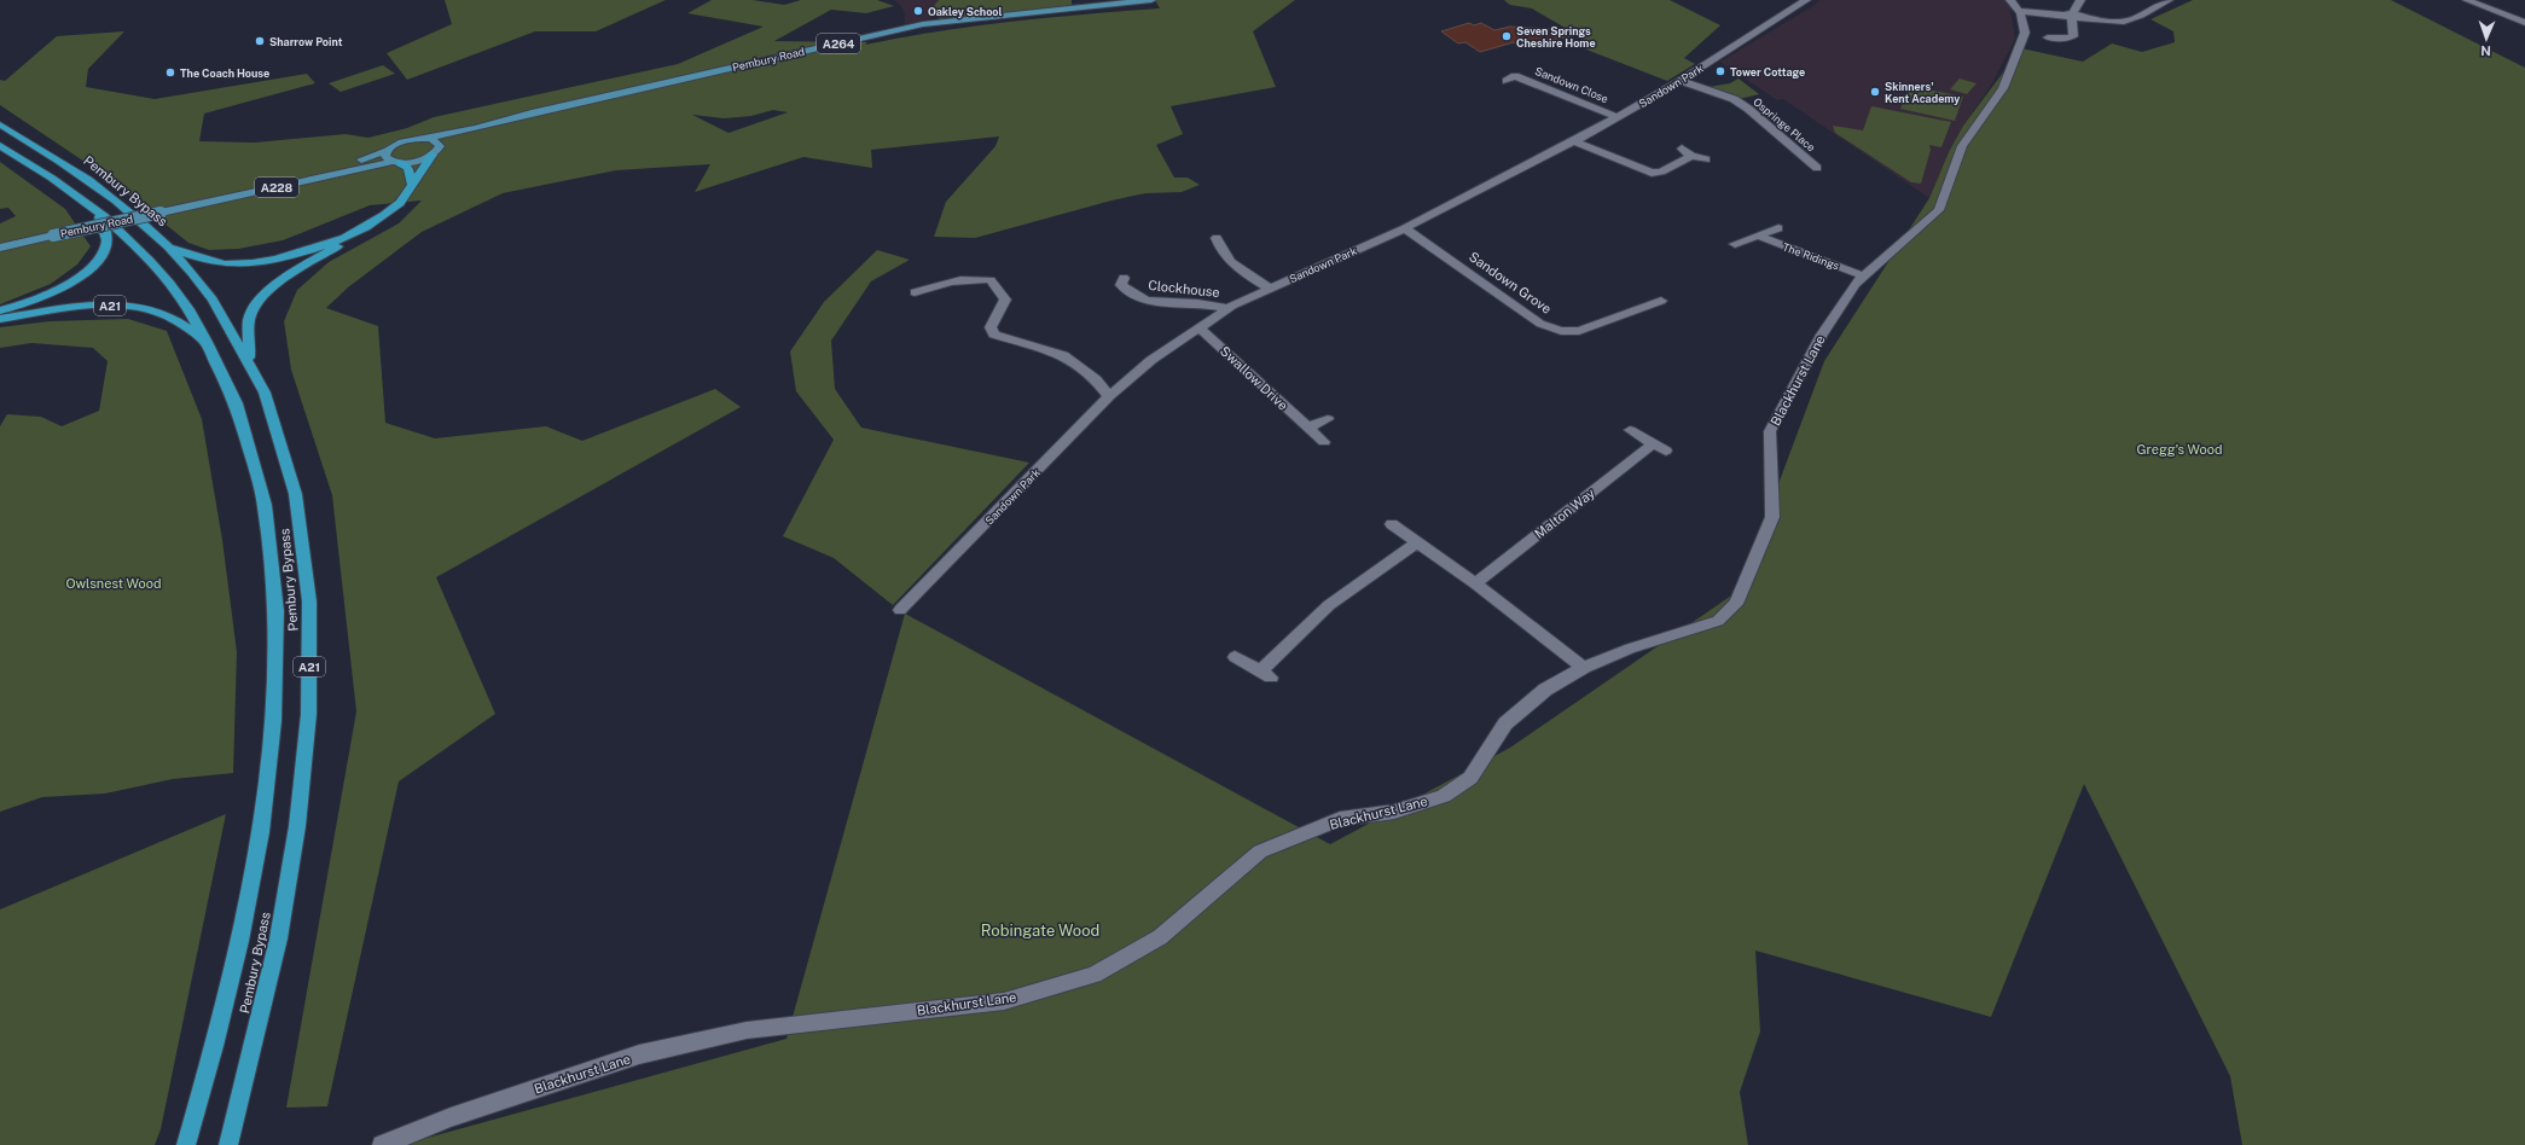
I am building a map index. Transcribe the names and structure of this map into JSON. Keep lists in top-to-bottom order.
{
  "streets": {
    "highway": ["Pembury Bypass", "A21"],
    "main road": ["A264", "Pembury Road", "A228"],
    "street": [
      "Sandown Close",
      "Sandown Park",
      "Ospringe Place",
      "The Ridings",
      "Sandown Grove",
      "Clockhouse",
      "Swallow Drive",
      "Blackhurst Lane",
      "Malton Way"
    ]
  },
  "crossings": [
    ["Pembury Road", "A21"],
    ["Sandown Close", "Sandown Park"],
    ["Sandown Park", "Ospringe Place"],
    ["Sandown Park", "Sandown Grove"],
    ["Sandown Park", "Clockhouse"],
    ["Sandown Park", "Swallow Drive"],
    ["Pembury Bypass", "A21"],
    ["The Ridings", "Blackhurst Lane"]
  ],
  "parks": ["Gregg's Wood", "Owlsnest Wood", "Robingate Wood"],
  "places": [
    "Oakley School",
    "Seven Springs Cheshire Home",
    "Sharrow Point",
    "Tower Cottage",
    "The Coach House",
    "Skinners' Kent Academy"
  ],
  "north": "bottom"
}
